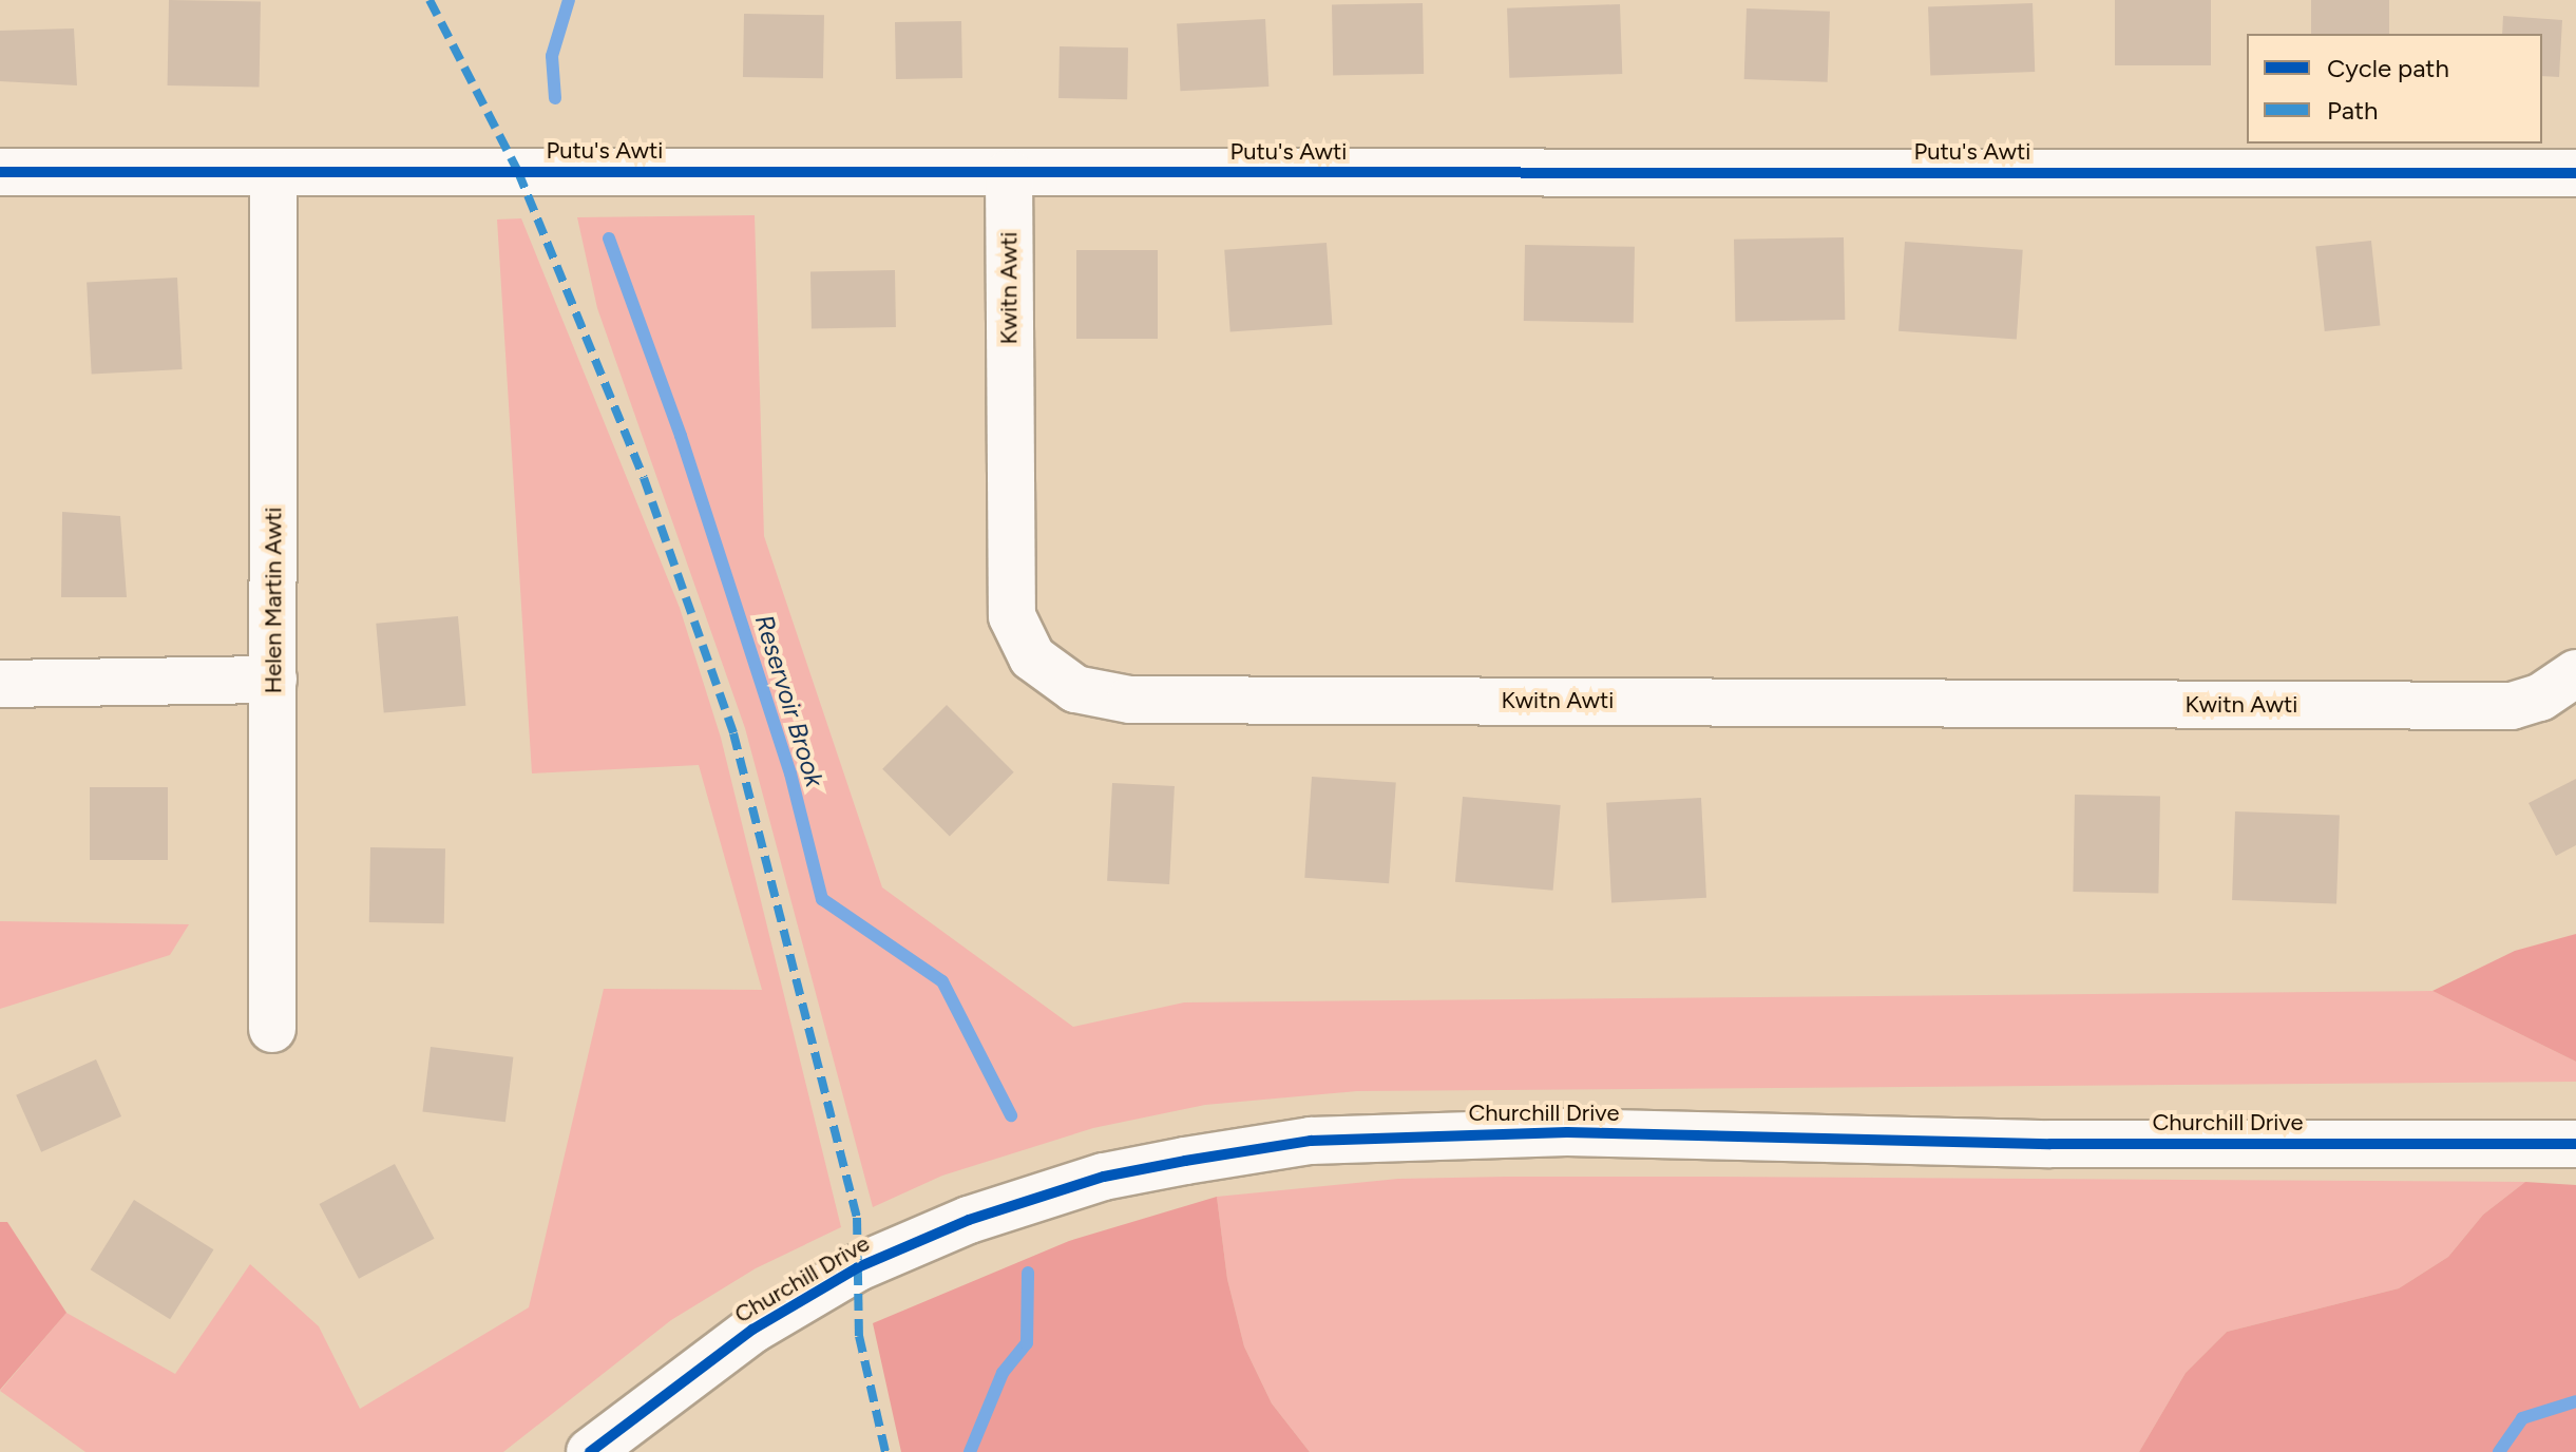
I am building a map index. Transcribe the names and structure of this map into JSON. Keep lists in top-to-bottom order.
{
  "streets": {
    "street": [
      "Putu's Awti",
      "Kwitn Awti",
      "Helen Martin Awti",
      "Churchill Drive"
    ]
  },
  "crossings": [
    ["Putu's Awti", "Kwitn Awti"],
    ["Putu's Awti", "Helen Martin Awti"]
  ],
  "water": ["Reservoir Brook"],
  "legend": ["Cycle path", "Path"]
}
